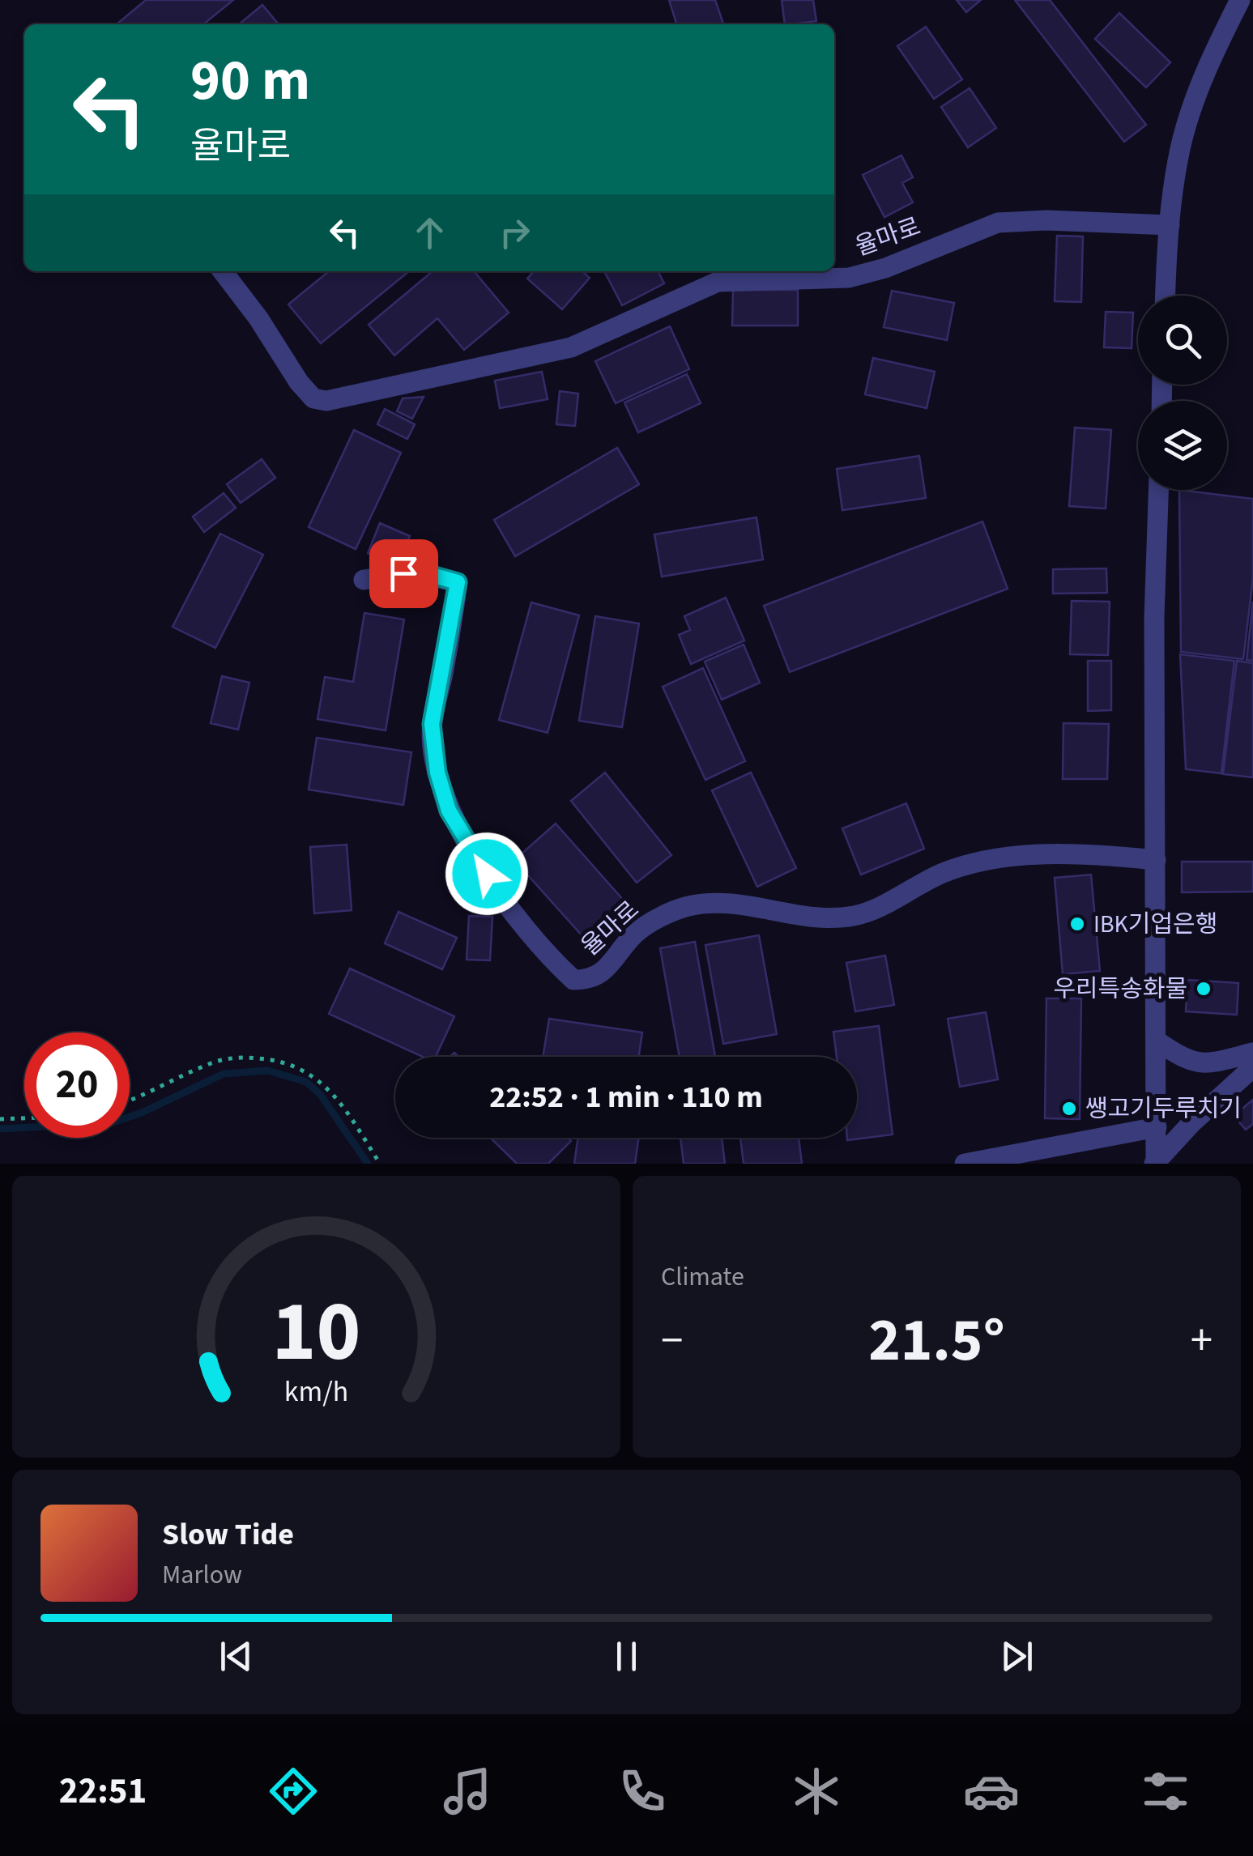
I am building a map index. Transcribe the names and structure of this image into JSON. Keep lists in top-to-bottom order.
{
  "streets": {
    "street": ["율마로"]
  },
  "places": ["IBK기업은행", "우리특송화물", "쌩고기두루치기"],
  "page": {
    "turn": ["90 m", "율마로"],
    "limit": "20",
    "trip": "22:52 · 1 min · 110 m",
    "tile": "Climate",
    "heat": ["−", "21.5°", "+"],
    "song": ["Slow Tide", "Marlow"],
    "tabs": "22:51",
    "gauge": ["10", "km/h"]
  }
}
